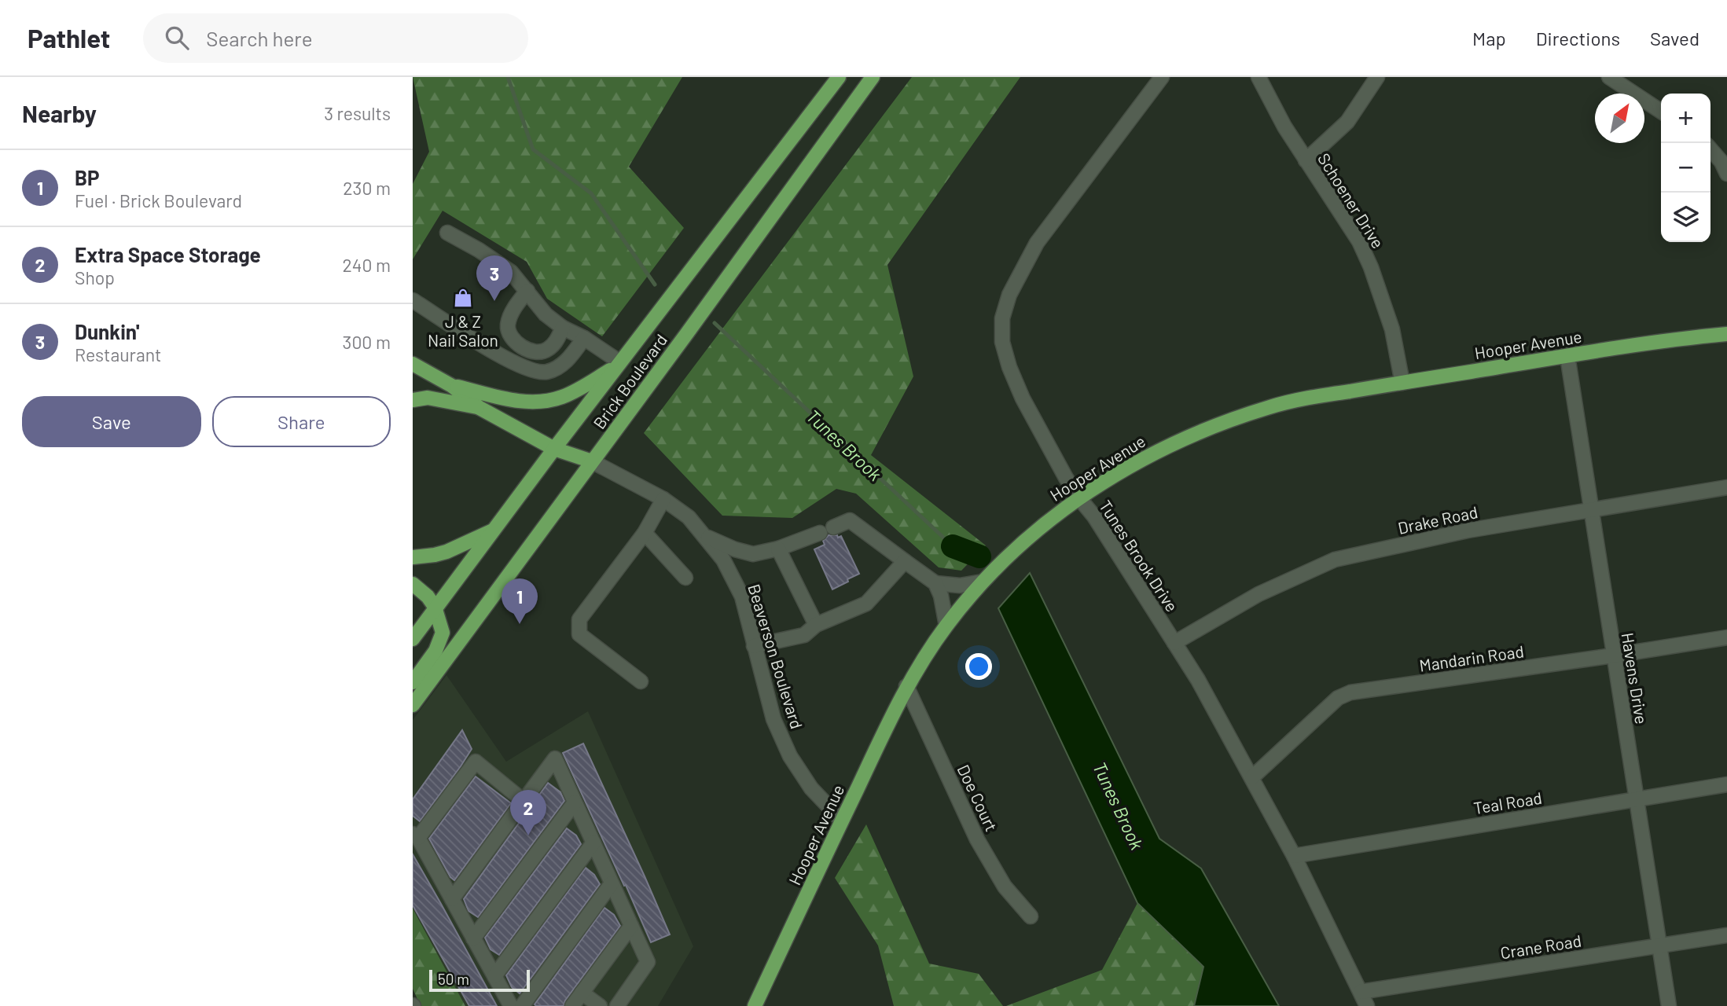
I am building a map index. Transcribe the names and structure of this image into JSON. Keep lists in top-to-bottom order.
{
  "streets": {
    "main road": ["Hooper Avenue", "Brick Boulevard", "Beaverson Boulevard"],
    "street": [
      "Schoener Drive",
      "Drake Road",
      "Tunes Brook Drive",
      "Mandarin Road",
      "Havens Drive",
      "Doe Court",
      "Teal Road",
      "Crane Road"
    ]
  },
  "crossings": [
    ["Schoener Drive", "Hooper Avenue"],
    ["Hooper Avenue", "Tunes Brook Drive"],
    ["Hooper Avenue", "Beaverson Boulevard"],
    ["Hooper Avenue", "Havens Drive"],
    ["Hooper Avenue", "Doe Court"],
    ["Brick Boulevard", "Beaverson Boulevard"],
    ["Drake Road", "Tunes Brook Drive"],
    ["Drake Road", "Havens Drive"],
    ["Tunes Brook Drive", "Mandarin Road"],
    ["Tunes Brook Drive", "Teal Road"],
    ["Tunes Brook Drive", "Crane Road"],
    ["Mandarin Road", "Havens Drive"],
    ["Havens Drive", "Teal Road"],
    ["Havens Drive", "Crane Road"]
  ],
  "water": ["Tunes Brook"],
  "places": {
    "shop": ["J & Z Nail Salon"]
  },
  "scale_bar": "50 m",
  "north": "top right",
  "page": {
    "header": "Pathlet",
    "search": "Search here",
    "nav": ["Map", "Directions", "Saved"],
    "heading": ["Nearby", "3 results"],
    "map_buttons": ["+", "−"],
    "list": [
      {
        "mark": "1",
        "name": "BP",
        "note": "Fuel · Brick Boulevard",
        "value": "230 m"
      },
      {
        "mark": "2",
        "name": "Extra Space Storage",
        "note": "Shop",
        "value": "240 m"
      },
      {
        "mark": "3",
        "name": "Dunkin'",
        "note": "Restaurant",
        "value": "300 m"
      }
    ],
    "pins": ["3", "1", "2"],
    "buttons": ["Save", "Share"],
    "scale": "50 m"
  }
}
